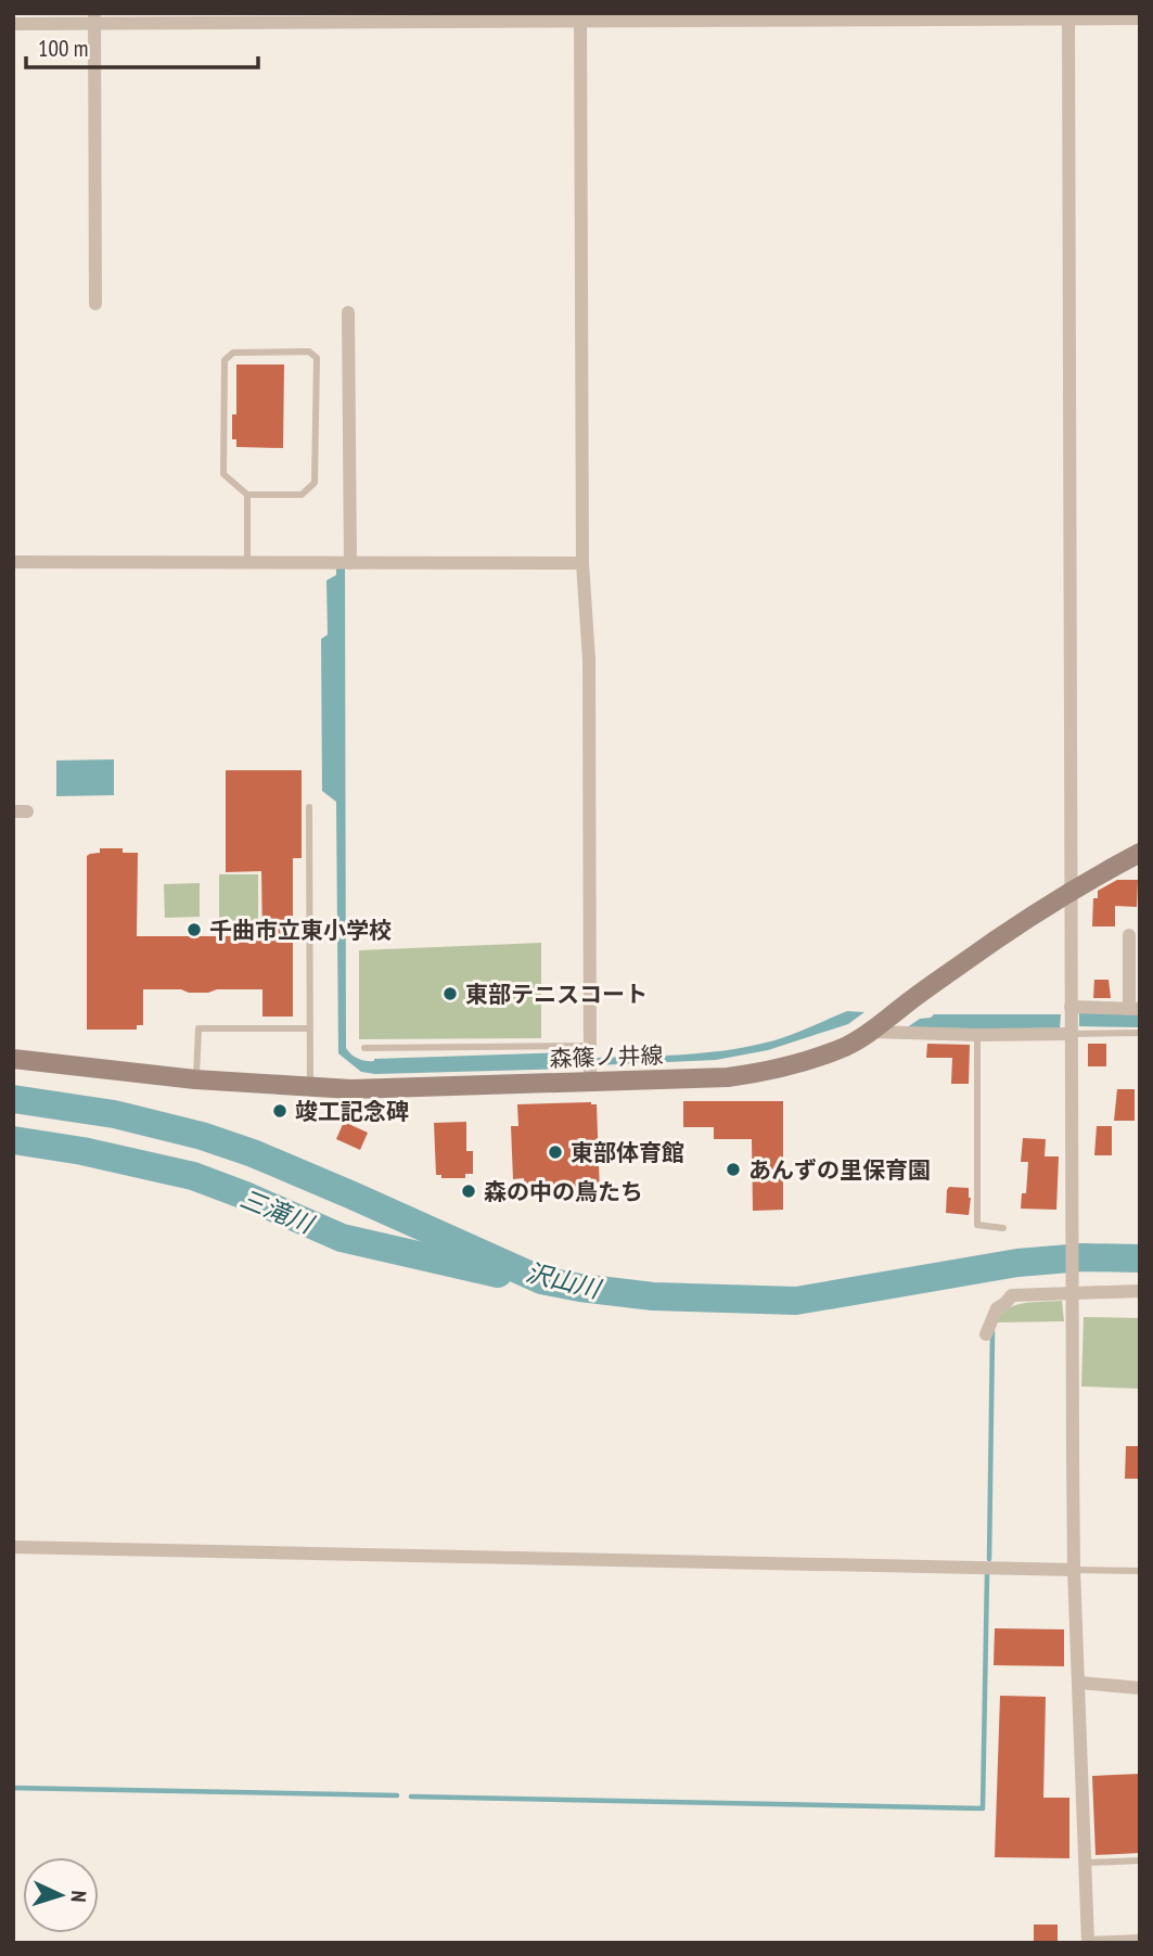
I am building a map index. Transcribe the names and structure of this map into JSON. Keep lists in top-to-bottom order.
{
  "streets": {
    "main road": ["森篠ノ井線"]
  },
  "water": ["三滝川", "沢山川"],
  "places": [
    "千曲市立東小学校",
    "東部テニスコート",
    "竣工記念碑",
    "東部体育館",
    "あんずの里保育園",
    "森の中の鳥たち"
  ],
  "scale_bar": "100 m",
  "north": "right"
}
